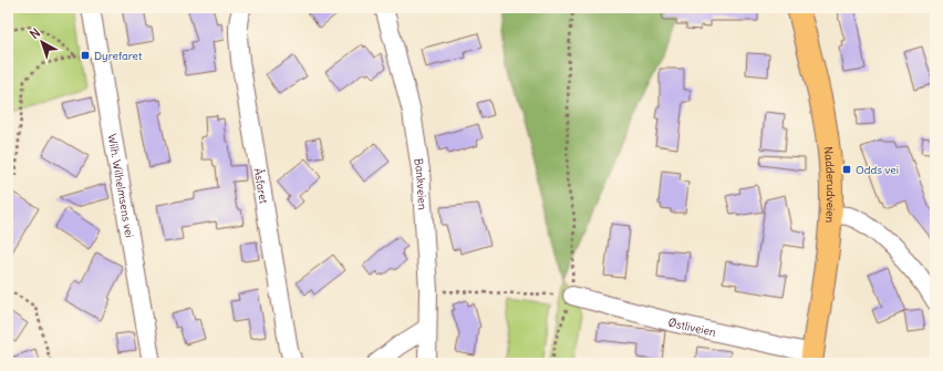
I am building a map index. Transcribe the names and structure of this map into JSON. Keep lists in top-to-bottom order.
{
  "streets": {
    "main road": ["Nadderudveien"],
    "street": [
      "Bankveien",
      "Wilh. Wilhelmsens vei",
      "Åsfaret",
      "Østliveien"
    ]
  },
  "crossings": [
    ["Nadderudveien", "Østliveien"]
  ],
  "places": {
    "transit": ["Dyrefaret", "Odds vei"]
  },
  "north": "top left"
}
